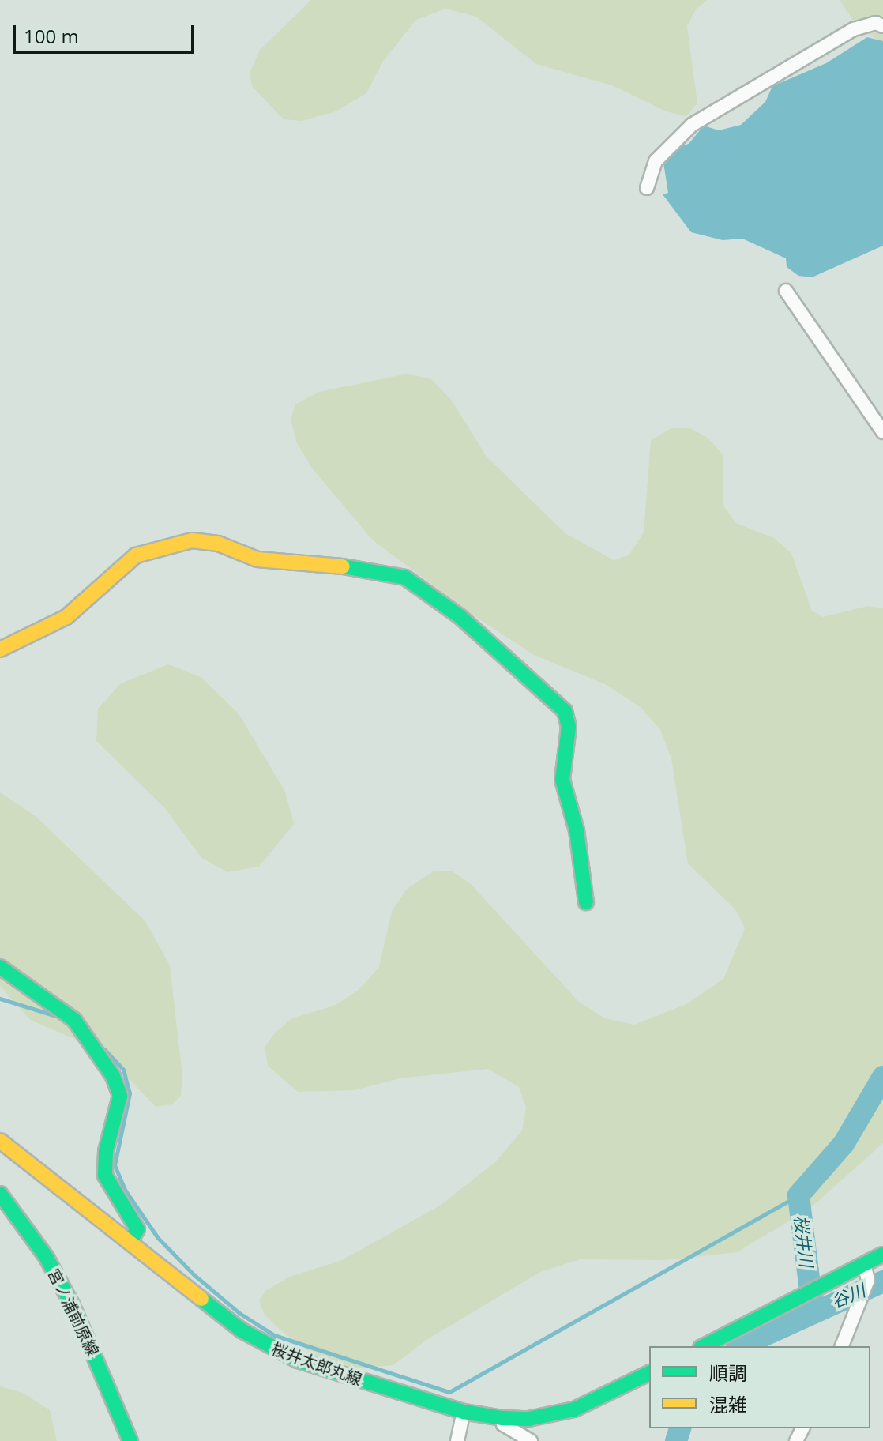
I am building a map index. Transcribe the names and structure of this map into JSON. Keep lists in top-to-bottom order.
{
  "streets": {
    "main road": ["宮ノ浦前原線", "桜井太郎丸線"]
  },
  "water": ["桜井川", "谷川"],
  "legend": ["順調", "混雑"],
  "scale_bar": "100 m"
}
